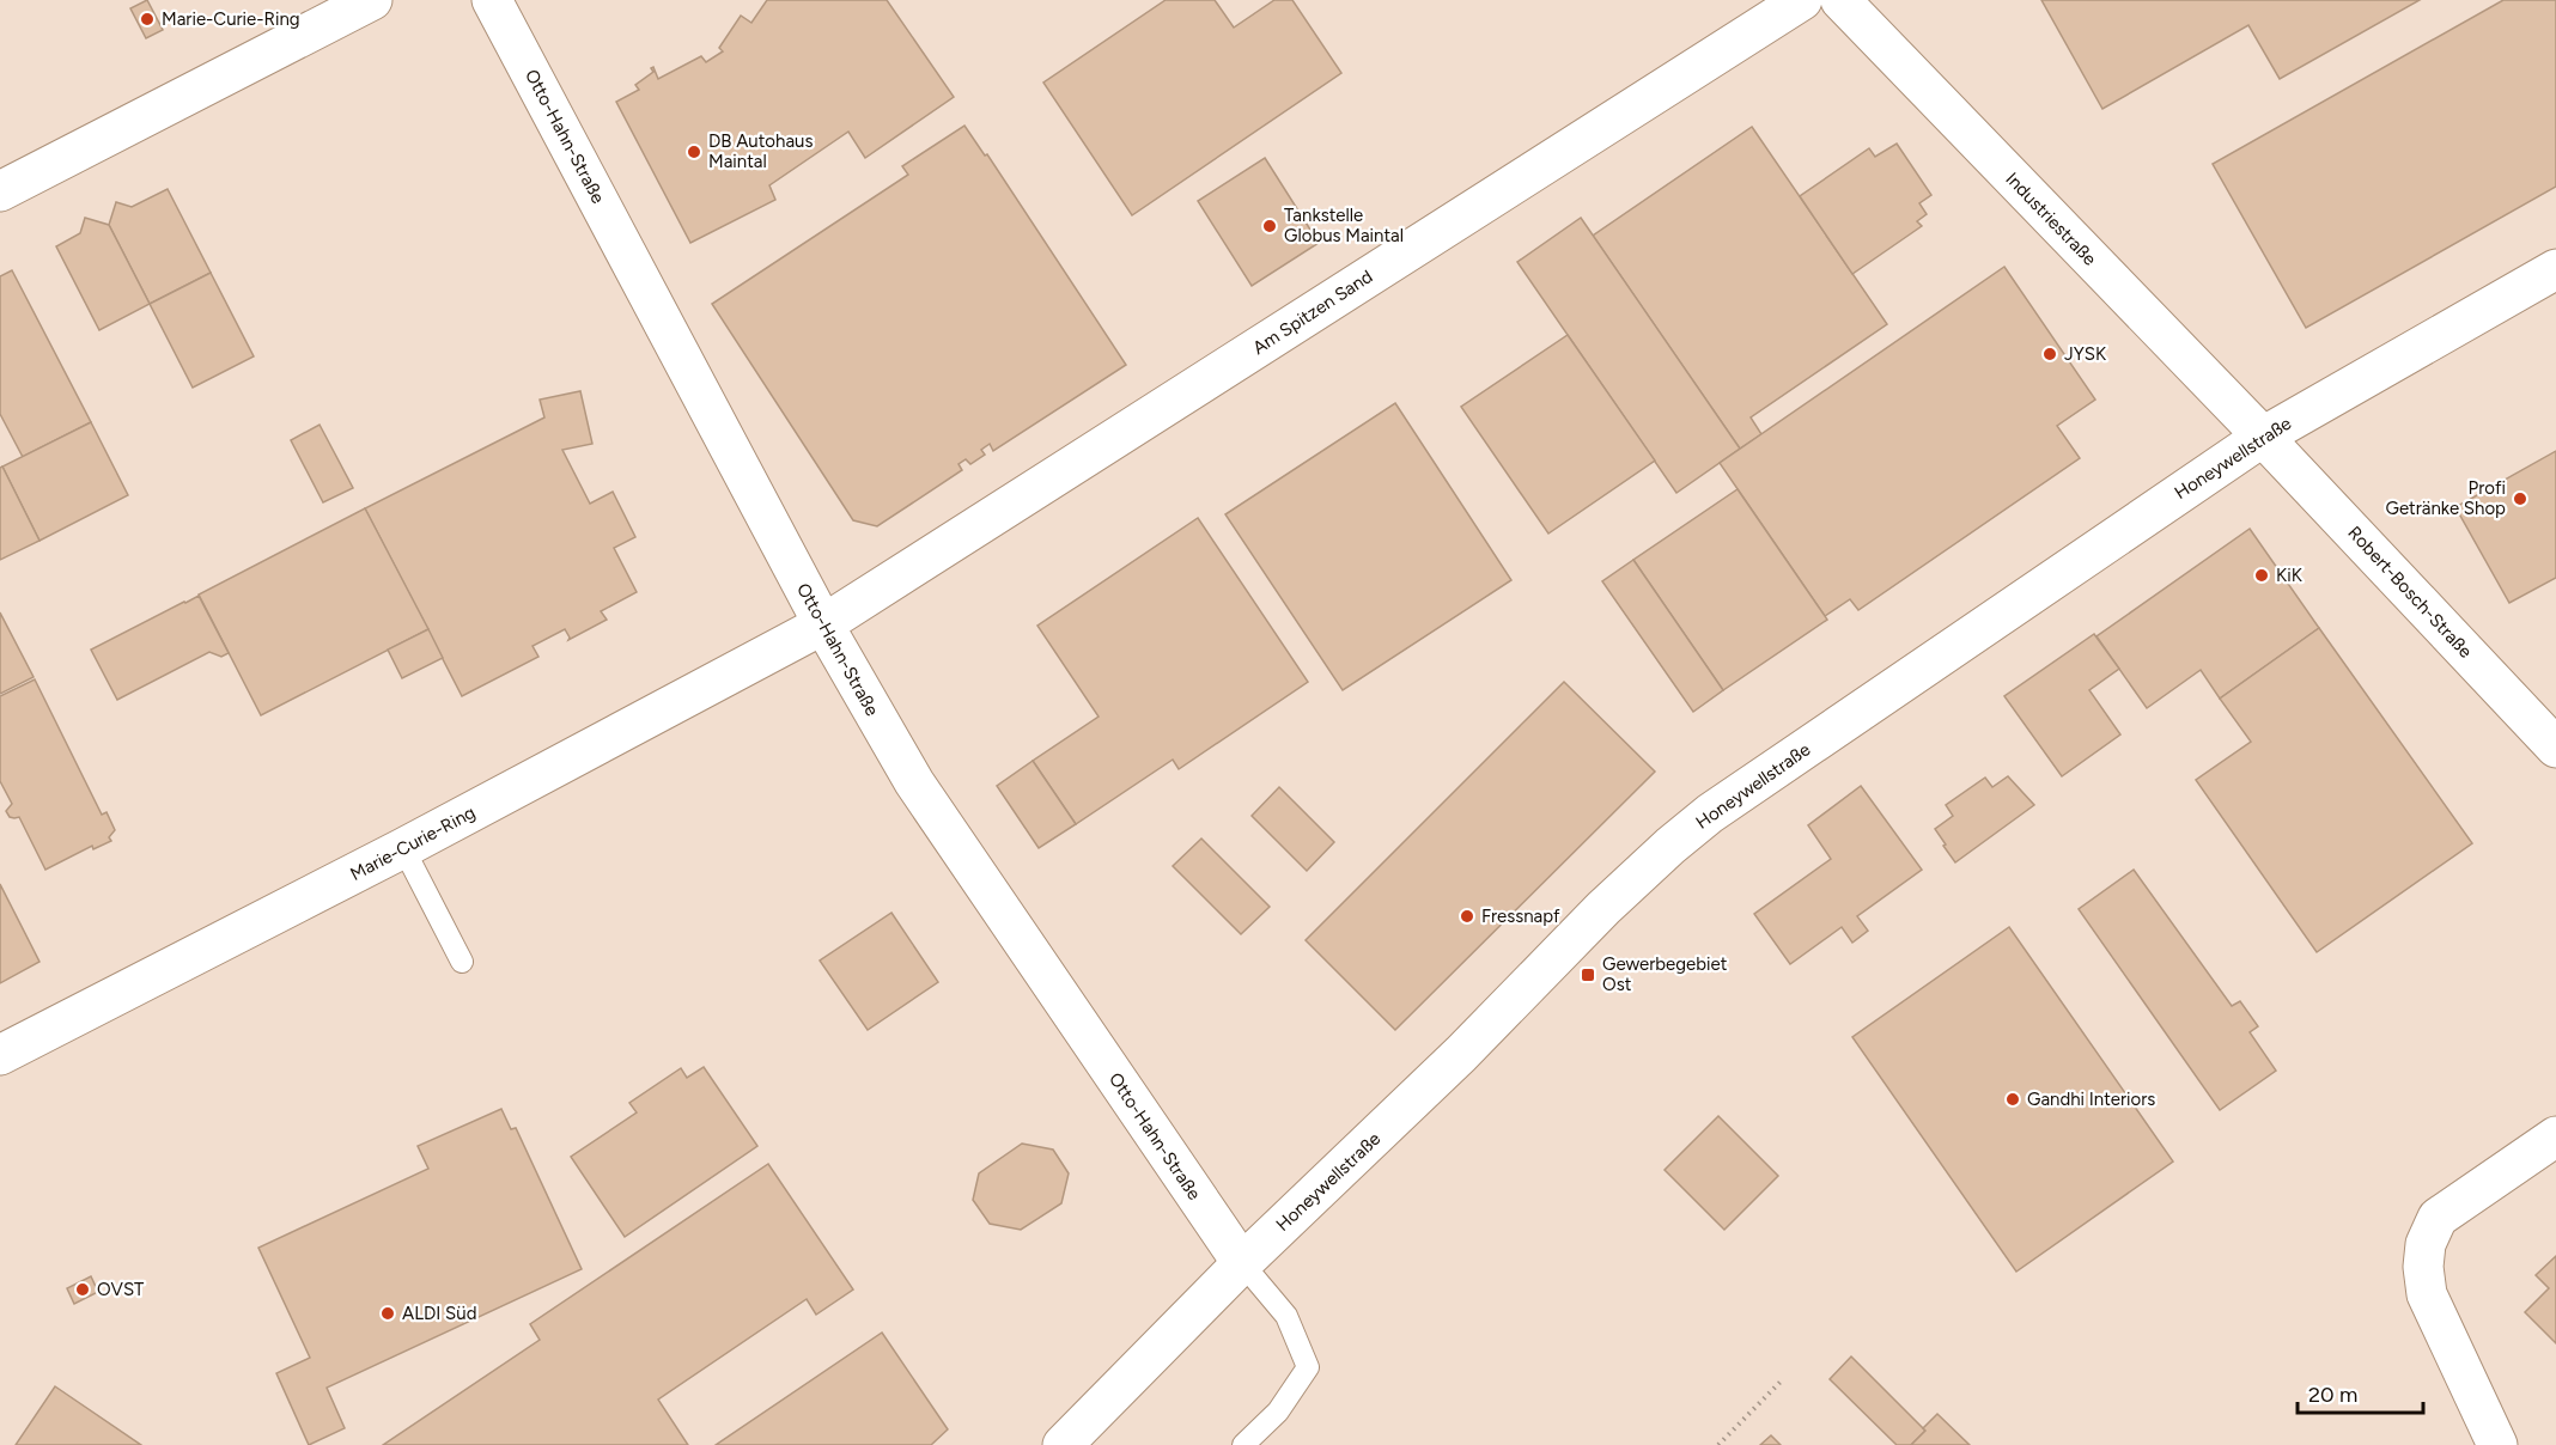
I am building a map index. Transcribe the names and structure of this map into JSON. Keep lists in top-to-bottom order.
{
  "streets": {
    "street": [
      "Otto-Hahn-Straße",
      "Industriestraße",
      "Am Spitzen Sand",
      "Honeywellstraße",
      "Robert-Bosch-Straße",
      "Marie-Curie-Ring"
    ]
  },
  "crossings": [
    ["Otto-Hahn-Straße", "Am Spitzen Sand"],
    ["Otto-Hahn-Straße", "Honeywellstraße"],
    ["Otto-Hahn-Straße", "Marie-Curie-Ring"],
    ["Industriestraße", "Honeywellstraße"],
    ["Industriestraße", "Robert-Bosch-Straße"],
    ["Am Spitzen Sand", "Marie-Curie-Ring"],
    ["Honeywellstraße", "Robert-Bosch-Straße"]
  ],
  "places": {
    "other": [
      "Marie-Curie-Ring",
      "DB Autohaus Maintal",
      "Tankstelle Globus Maintal",
      "JYSK",
      "Profi Getränke Shop",
      "KiK",
      "Fressnapf",
      "Gandhi Interiors",
      "OVST",
      "ALDI Süd"
    ],
    "transit": ["Gewerbegebiet Ost"]
  },
  "scale_bar": "20 m"
}
